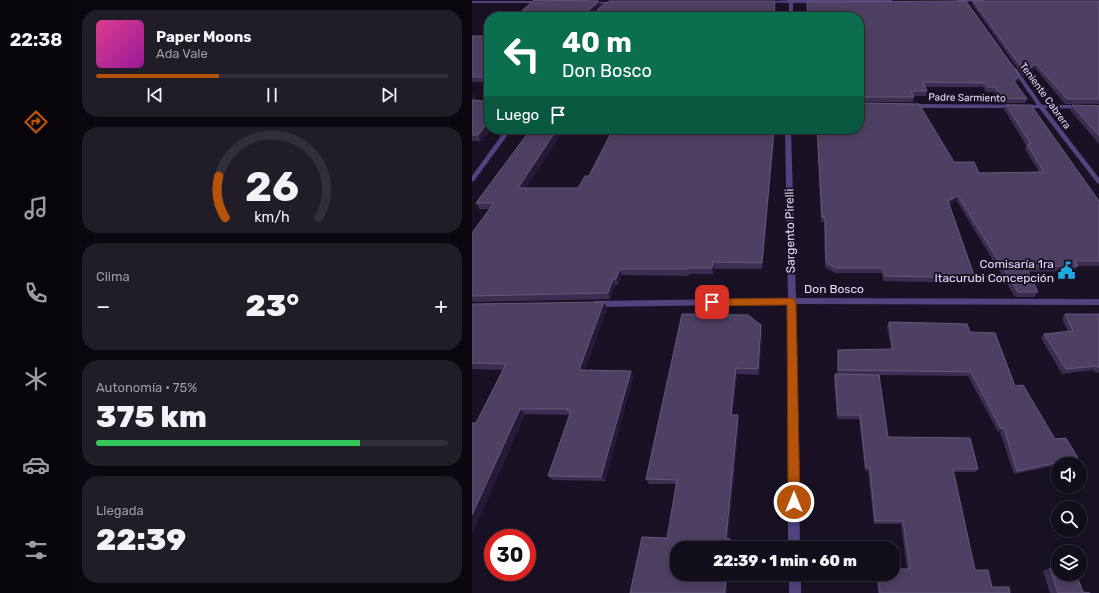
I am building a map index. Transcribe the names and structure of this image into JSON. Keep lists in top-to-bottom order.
{
  "streets": {
    "street": [
      "Teniente Cabrera",
      "Padre Sarmiento",
      "Sargento Pirelli",
      "Don Bosco"
    ]
  },
  "crossings": [
    ["Teniente Cabrera", "Padre Sarmiento"],
    ["Sargento Pirelli", "Don Bosco"]
  ],
  "places": {
    "public building": ["Comisaría 1ra Itacurubi Concepción"]
  },
  "page": {
    "tabs": "22:38",
    "turn": ["40 m", "Don Bosco"],
    "song": ["Paper Moons", "Ada Vale"],
    "then": "Luego",
    "tile": [
      "Clima",
      ["Autonomía · 75%", "375 km"],
      ["Llegada", "22:39"]
    ],
    "heat": ["−", "23°", "+"],
    "limit": "30",
    "trip": "22:39 · 1 min · 60 m",
    "gauge": ["26", "km/h"]
  }
}
